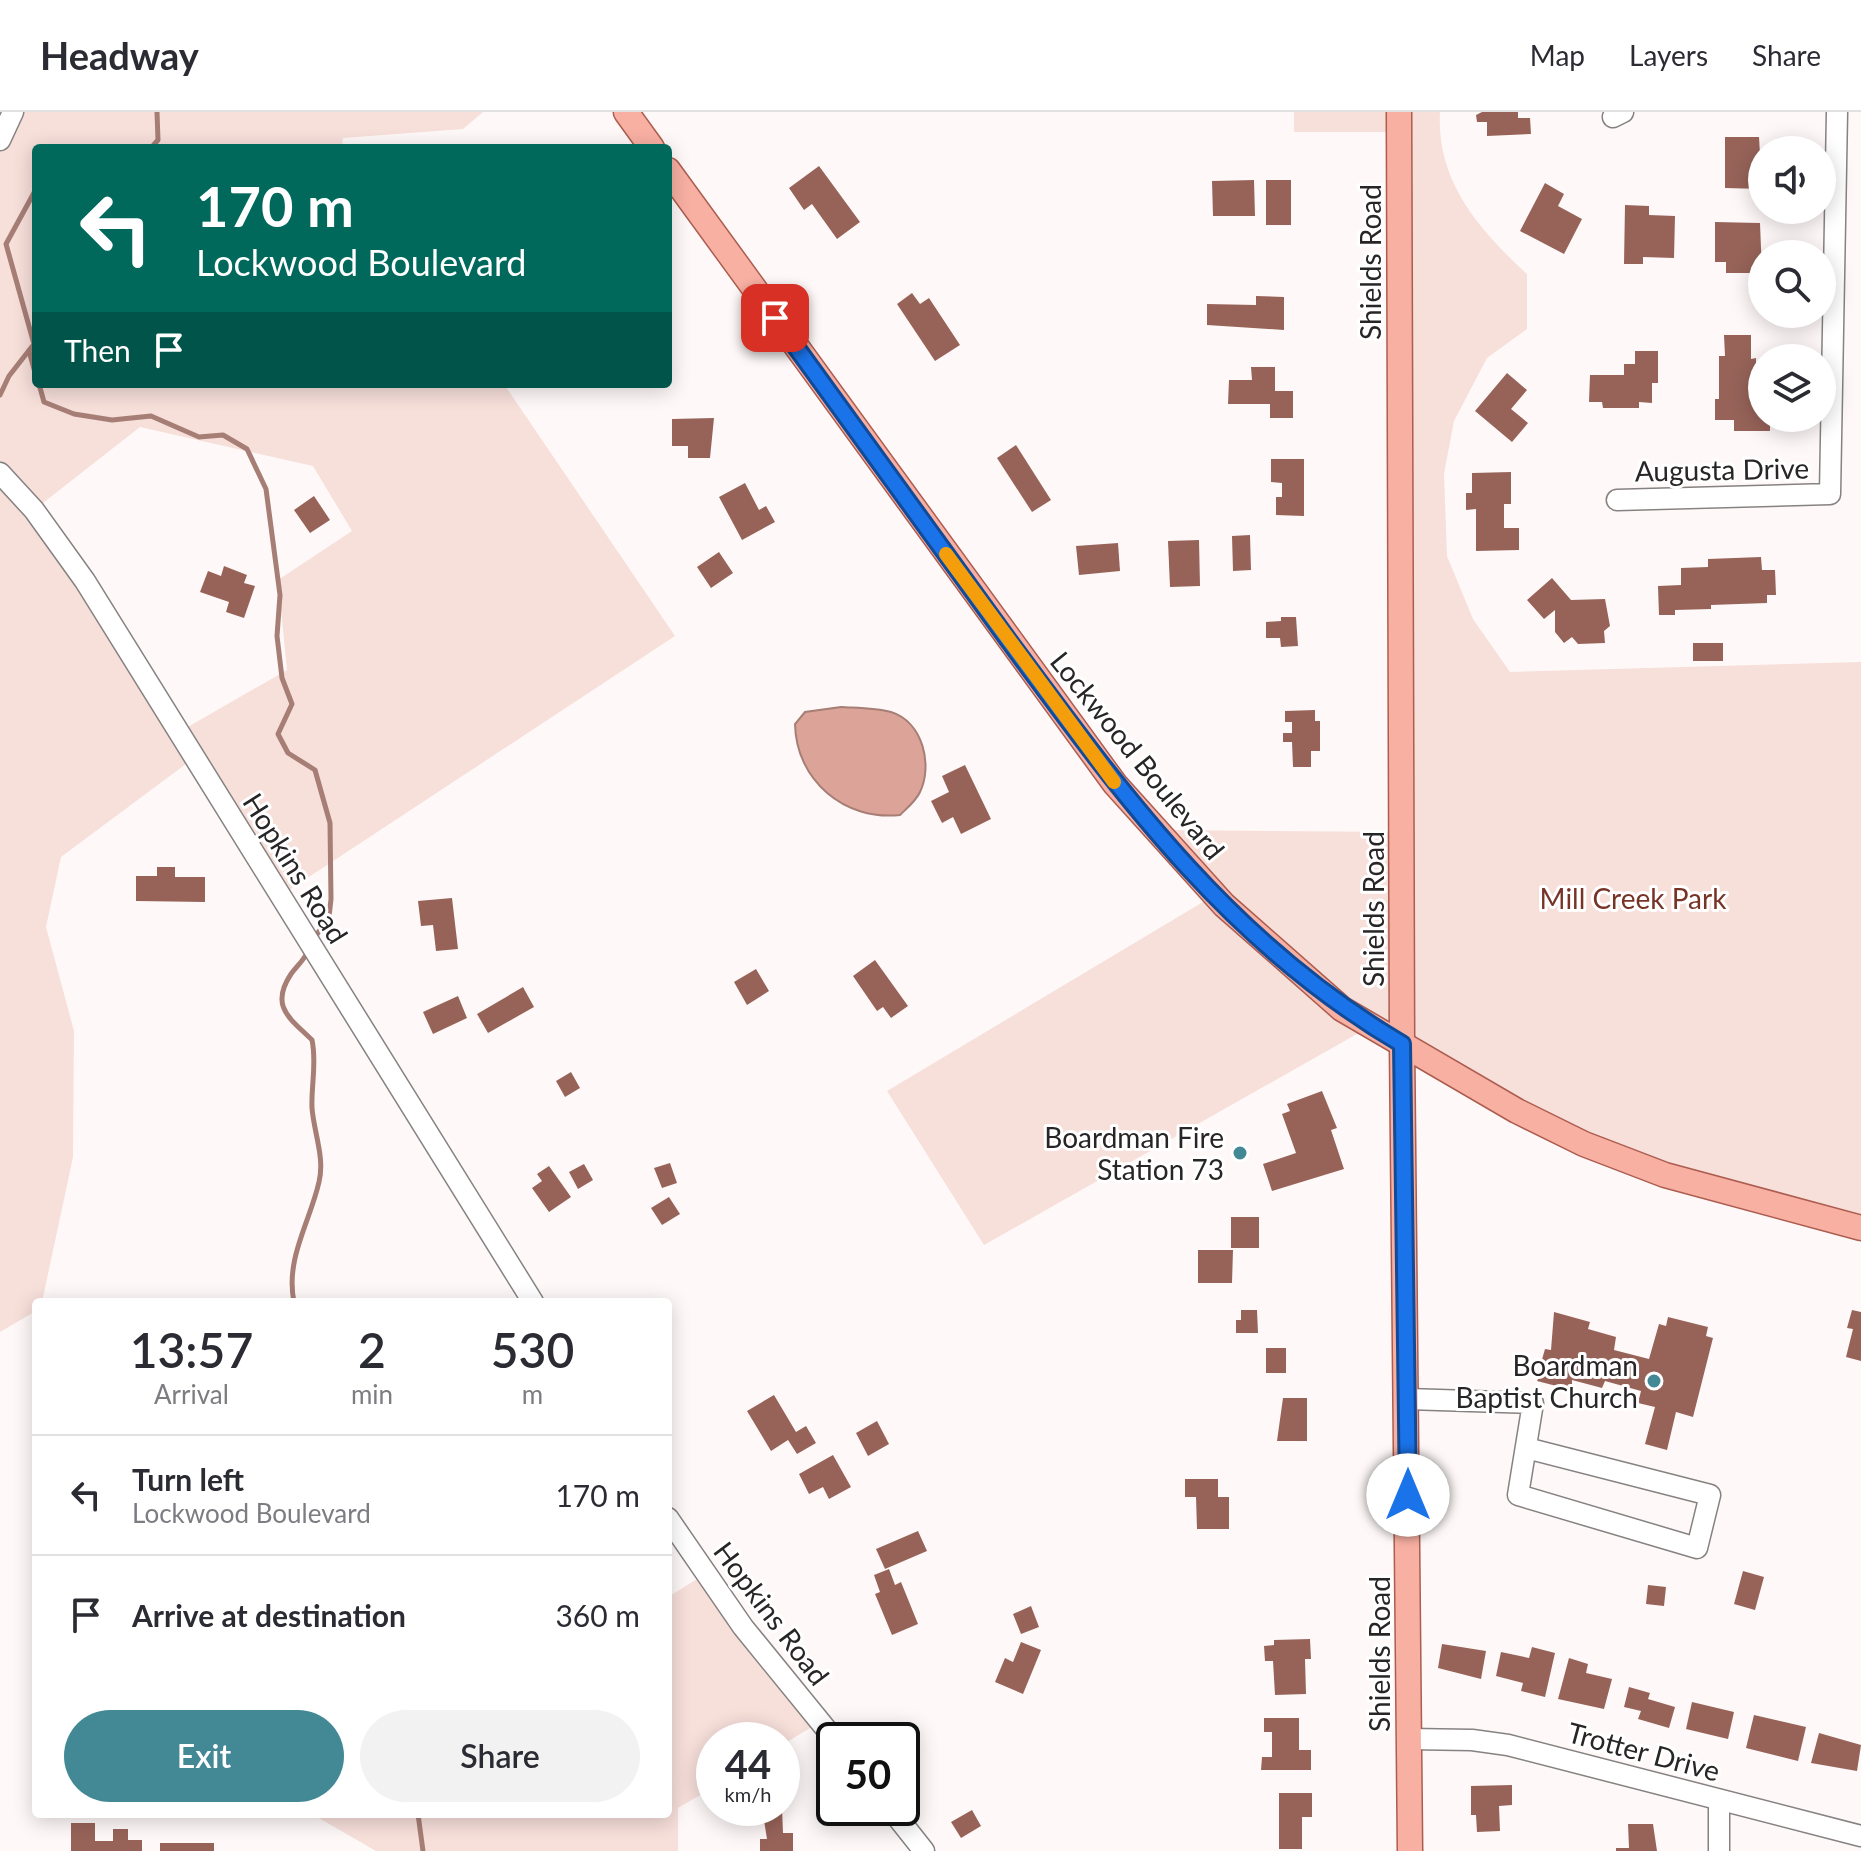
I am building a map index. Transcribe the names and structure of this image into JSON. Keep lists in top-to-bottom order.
{
  "streets": {
    "main road": ["Shields Road", "Lockwood Boulevard"],
    "street": ["Augusta Drive", "Hopkins Road", "Trotter Drive"]
  },
  "crossings": [
    ["Shields Road", "Lockwood Boulevard"],
    ["Shields Road", "Trotter Drive"]
  ],
  "parks": ["Mill Creek Park"],
  "places": ["Boardman Fire Station 73", "Boardman Baptist Church"],
  "page": {
    "header": "Headway",
    "nav": ["Map", "Layers", "Share"],
    "turn": ["170 m", "Lockwood Boulevard"],
    "then": "Then",
    "eta": [
      "13:57",
      "Arrival",
      "2",
      "min",
      "530",
      "m"
    ],
    "list": [
      {
        "name": "Turn left",
        "note": "Lockwood Boulevard",
        "value": "170 m"
      },
      {
        "name": "Arrive at destination",
        "value": "360 m"
      }
    ],
    "buttons": ["Exit", "Share"],
    "speed": "44 km/h",
    "limit": "50"
  }
}
